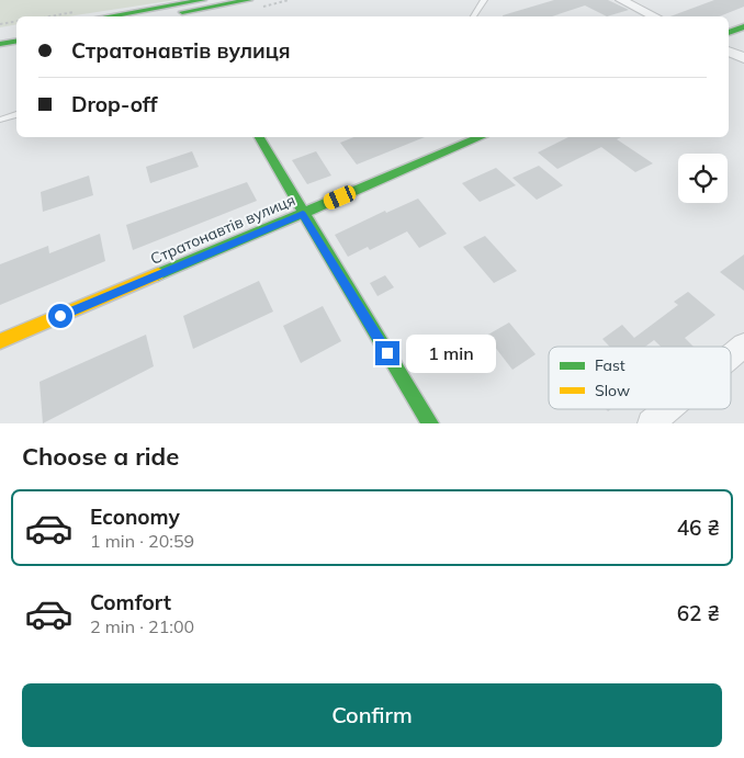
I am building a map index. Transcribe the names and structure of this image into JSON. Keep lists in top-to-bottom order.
{
  "streets": {
    "main road": ["Стратонавтів вулиця"]
  },
  "legend": ["Fast", "Slow"],
  "page": {
    "banner": ["Стратонавтів вулиця", "Drop-off"],
    "bubble": "1 min",
    "heading": "Choose a ride",
    "list": [
      {
        "name": "Economy",
        "note": "1 min · 20:59",
        "value": "46 ₴"
      },
      {
        "name": "Comfort",
        "note": "2 min · 21:00",
        "value": "62 ₴"
      }
    ],
    "buttons": "Confirm"
  }
}
